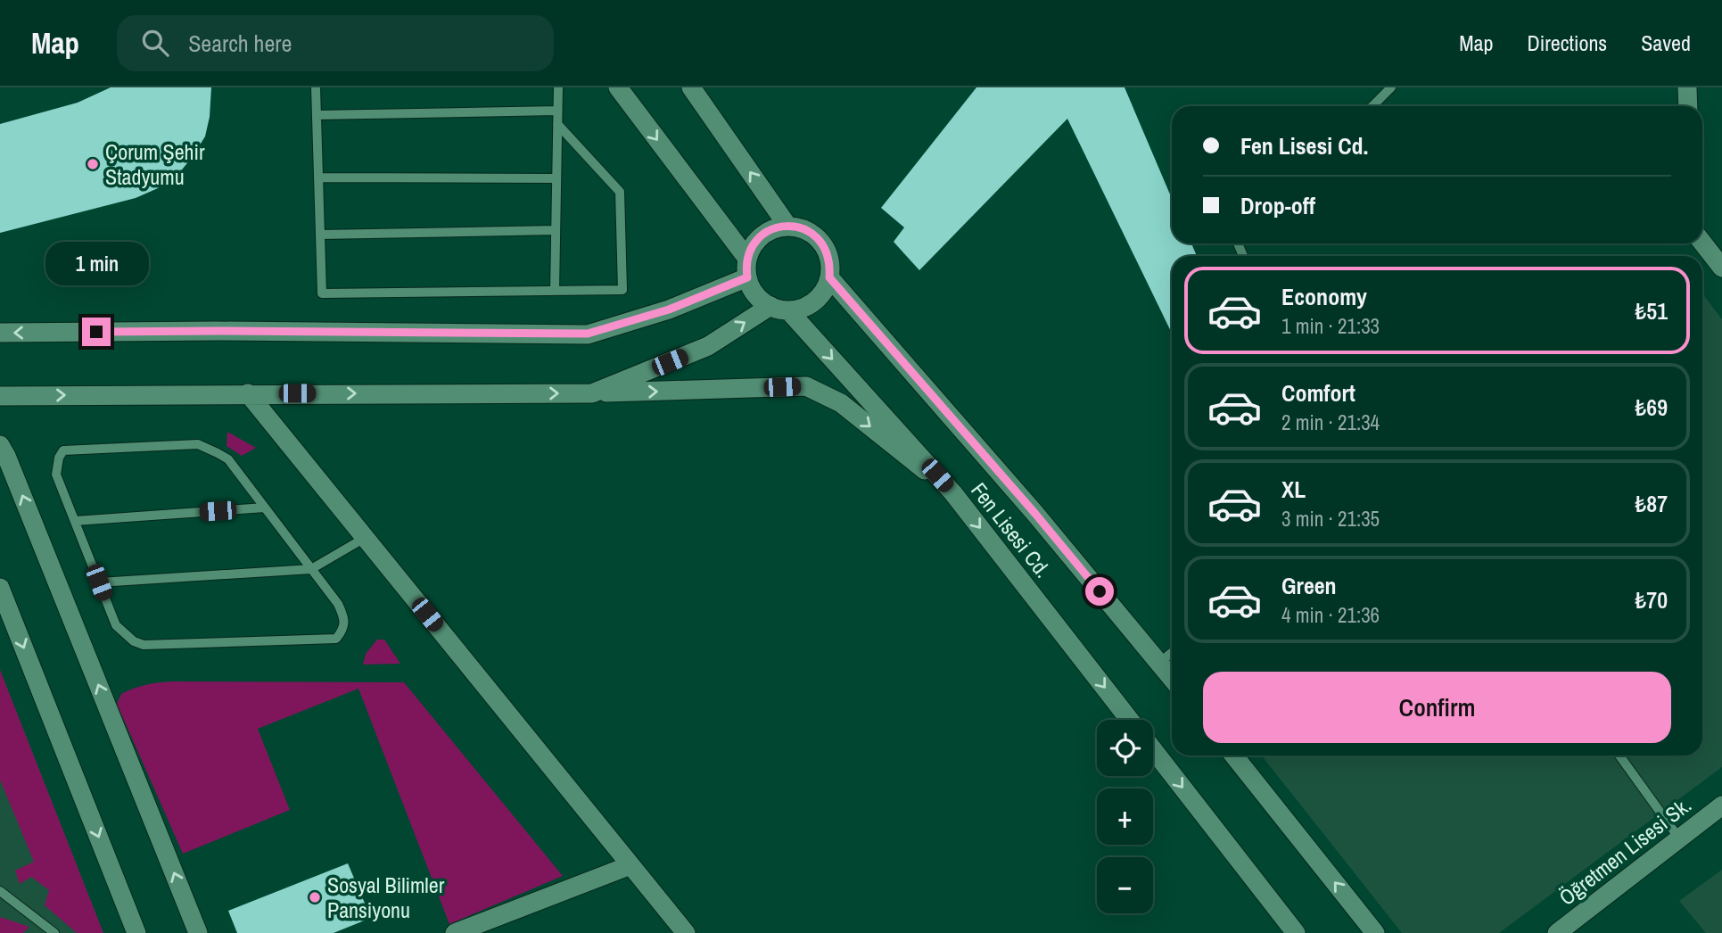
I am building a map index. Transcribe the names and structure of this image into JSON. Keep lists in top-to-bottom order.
{
  "streets": {
    "street": ["Fen Lisesi Cd.", "Öğretmen Lisesi Sk."]
  },
  "places": ["Çorum Şehir Stadyumu", "Sosyal Bilimler Pansiyonu"],
  "page": {
    "header": "Map",
    "search": "Search here",
    "nav": ["Map", "Directions", "Saved"],
    "banner": ["Fen Lisesi Cd.", "Drop-off"],
    "bubble": "1 min",
    "list": [
      {
        "name": "Economy",
        "note": "1 min · 21:33",
        "value": "₺51"
      },
      {
        "name": "Comfort",
        "note": "2 min · 21:34",
        "value": "₺69"
      },
      {
        "name": "XL",
        "note": "3 min · 21:35",
        "value": "₺87"
      },
      {
        "name": "Green",
        "note": "4 min · 21:36",
        "value": "₺70"
      }
    ],
    "buttons": "Confirm",
    "map_buttons": ["+", "−"]
  }
}
